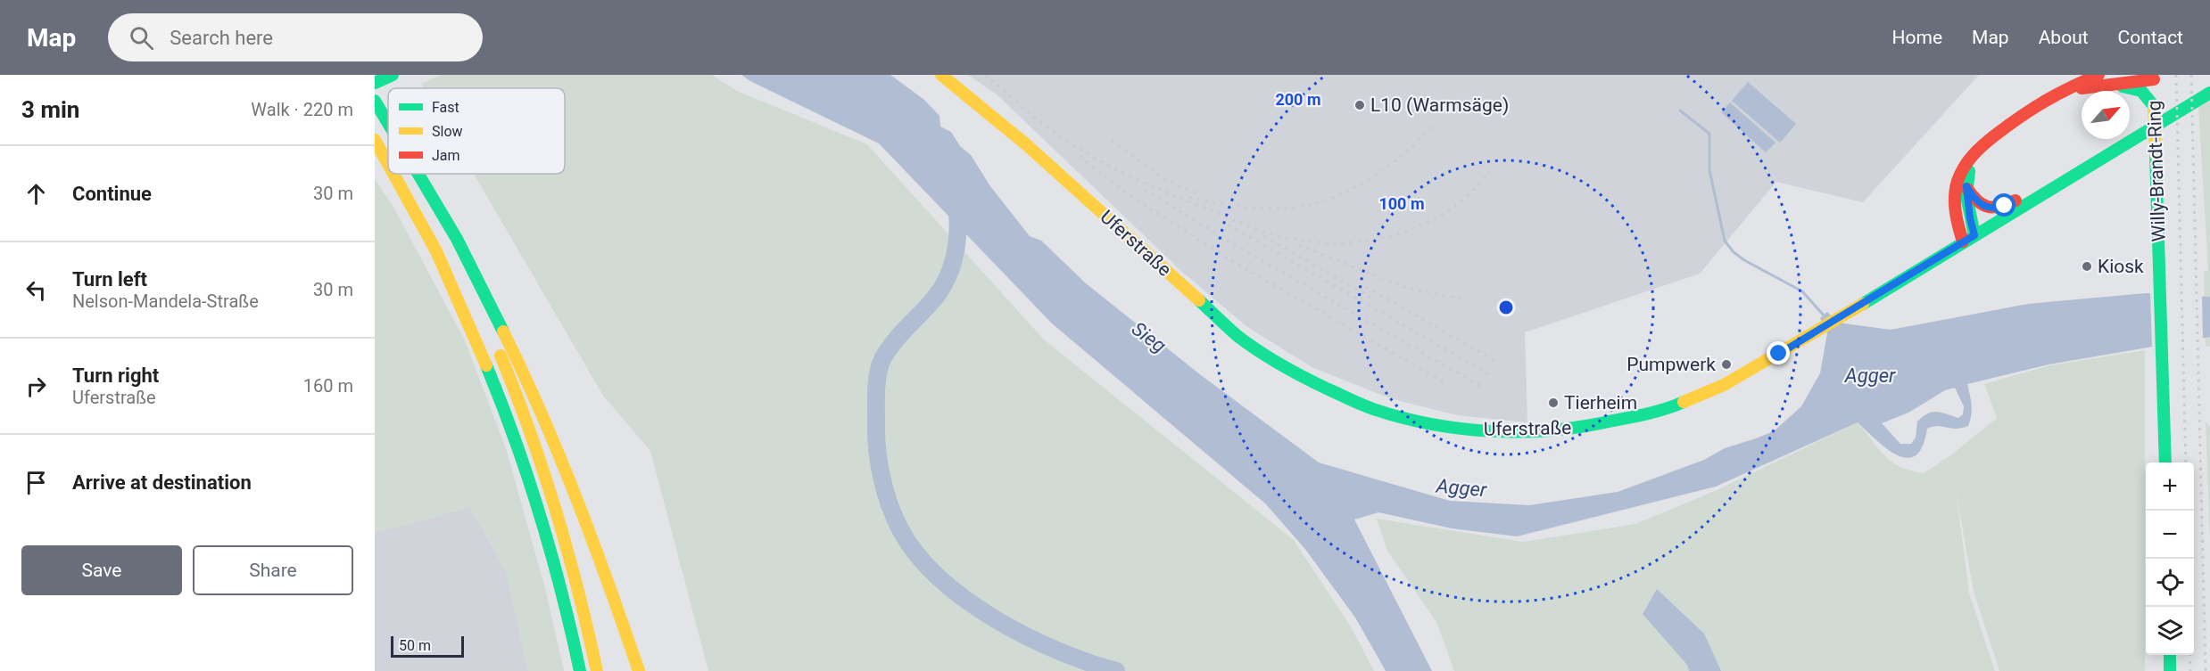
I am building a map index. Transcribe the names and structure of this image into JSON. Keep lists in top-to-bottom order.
{
  "streets": {
    "main road": ["Willy-Brandt-Ring", "Uferstraße"]
  },
  "water": ["Sieg", "Agger"],
  "places": [
    "L10 (Warmsäge)",
    "Kiosk",
    "Pumpwerk",
    "Tierheim"
  ],
  "legend": ["Fast", "Slow", "Jam"],
  "scale_bar": "50 m",
  "north": "top right",
  "page": {
    "header": "Map",
    "search": "Search here",
    "nav": [
      "Home",
      "Map",
      "About",
      "Contact"
    ],
    "heading": ["3 min", "Walk · 220 m"],
    "list": [
      ["Continue", "30 m"],
      ["Turn left", "Nelson-Mandela-Straße", "30 m"],
      ["Turn right", "Uferstraße", "160 m"],
      "Arrive at destination"
    ],
    "map_buttons": ["+", "−"],
    "buttons": ["Save", "Share"],
    "scale": "50 m"
  },
  "rings": ["200 m", "100 m"]
}
